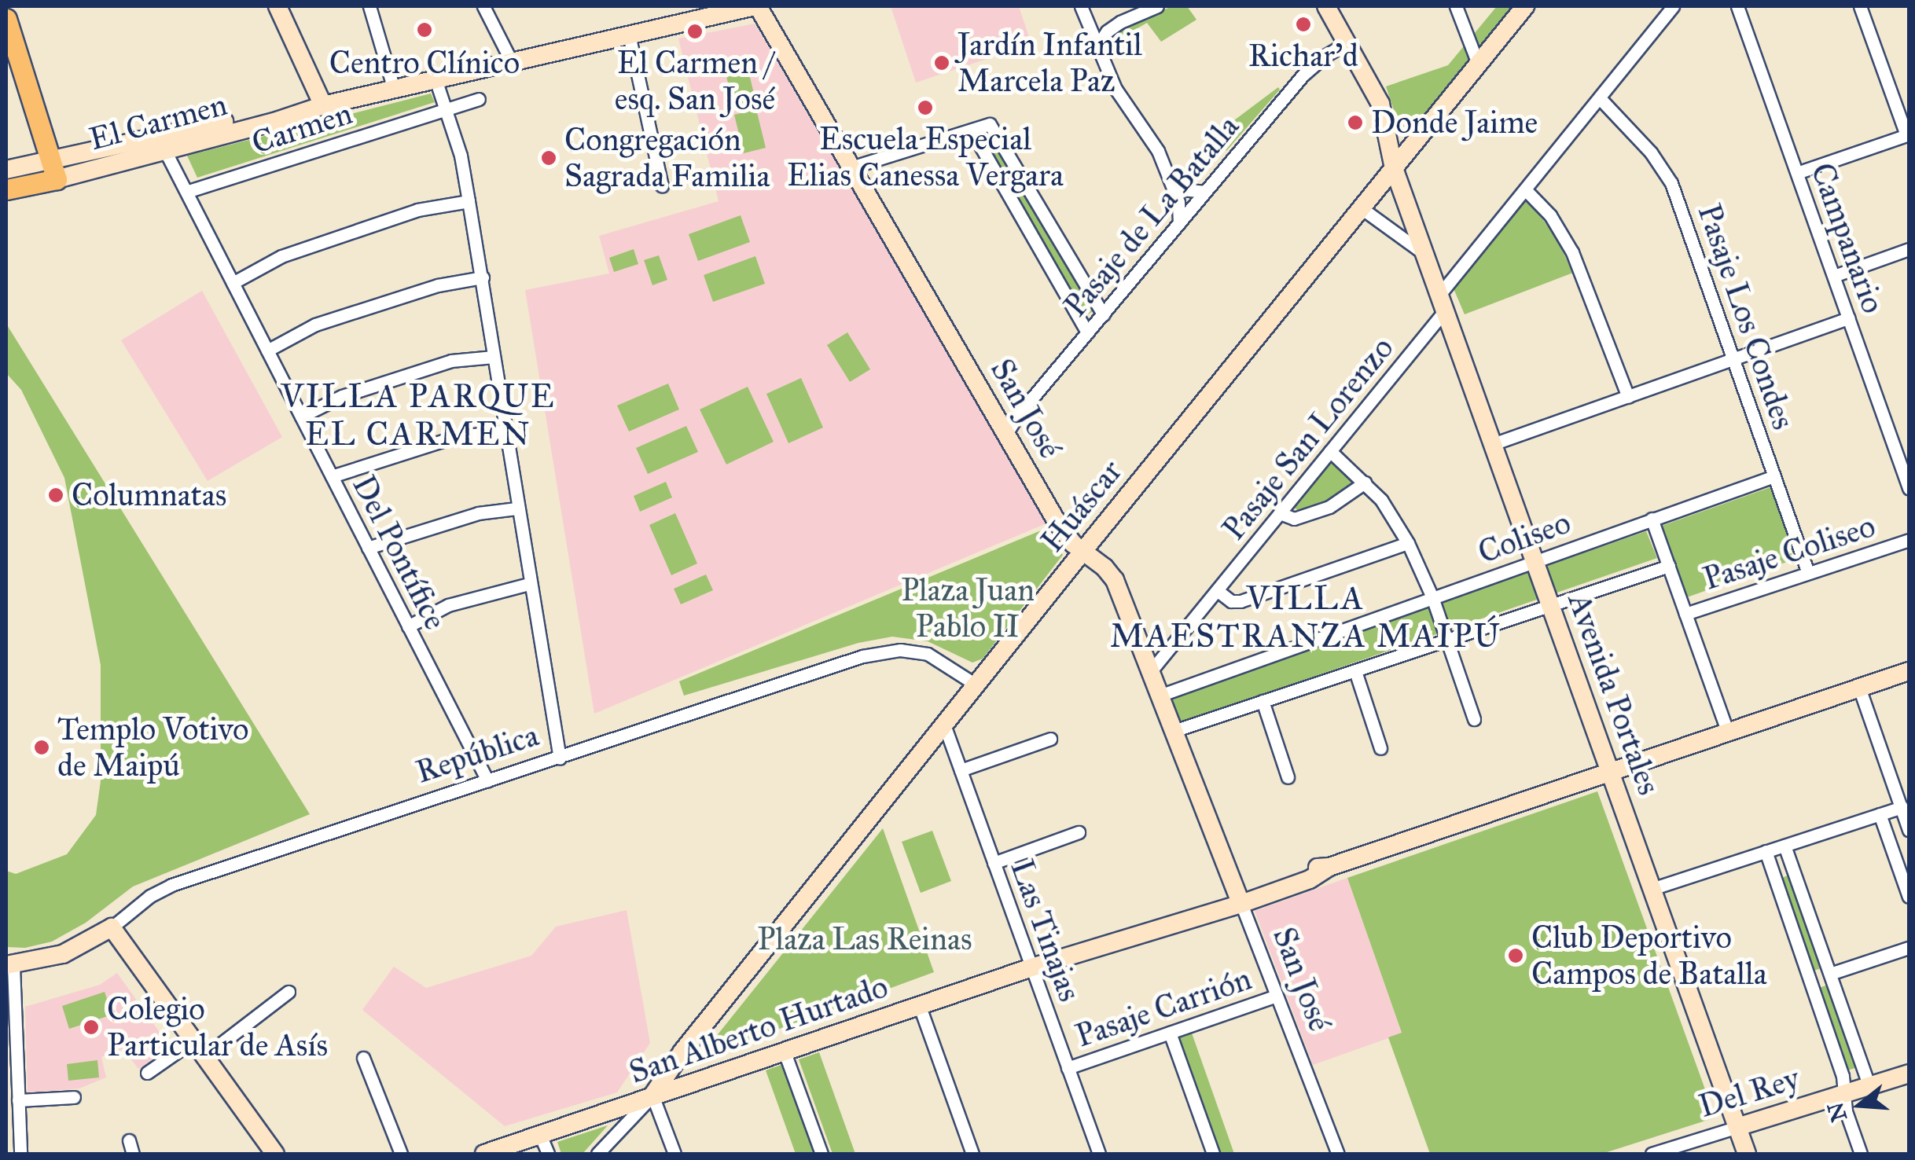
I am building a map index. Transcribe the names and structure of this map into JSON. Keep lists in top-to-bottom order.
{
  "streets": {
    "main road": [
      "El Carmen",
      "San José",
      "Huáscar",
      "Avenida Portales",
      "República",
      "San Alberto Hurtado",
      "Del Rey"
    ],
    "street": [
      "Carmen",
      "Pasaje de La Batalla",
      "Campanario",
      "Pasaje Los Condes",
      "Pasaje San Lorenzo",
      "Coliseo",
      "Del Pontífice",
      "Pasaje Coliseo",
      "Las Tinajas",
      "Pasaje Carrión"
    ]
  },
  "crossings": [
    ["El Carmen", "San José"],
    ["El Carmen", "Del Pontífice"],
    ["Carmen", "Del Pontífice"],
    ["Pasaje de La Batalla", "San José"],
    ["Pasaje de La Batalla", "Avenida Portales"],
    ["Pasaje Los Condes", "Pasaje San Lorenzo"],
    ["Pasaje Los Condes", "Coliseo"],
    ["Pasaje Los Condes", "Pasaje Coliseo"],
    ["San José", "Pasaje San Lorenzo"],
    ["San José", "Huáscar"],
    ["San José", "Coliseo"],
    ["San José", "Pasaje Carrión"],
    ["San José", "San Alberto Hurtado"],
    ["Pasaje San Lorenzo", "Avenida Portales"],
    ["Huáscar", "Avenida Portales"],
    ["Huáscar", "República"],
    ["Huáscar", "Las Tinajas"],
    ["Huáscar", "San Alberto Hurtado"],
    ["Coliseo", "Avenida Portales"],
    ["Del Pontífice", "República"],
    ["Avenida Portales", "San Alberto Hurtado"],
    ["Avenida Portales", "Del Rey"],
    ["Las Tinajas", "Pasaje Carrión"],
    ["Las Tinajas", "San Alberto Hurtado"]
  ],
  "districts": ["VILLA PARQUE EL CARMEN", "VILLA MAESTRANZA MAIPÚ"],
  "parks": ["Plaza Juan Pablo II", "Plaza Las Reinas"],
  "places": [
    "Richar'd",
    "Centro Clínico",
    "El Carmen / esq. San José",
    "Jardín Infantil Marcela Paz",
    "Escuela Especial Elias Canessa Vergara",
    "Donde Jaime",
    "Congregación Sagrada Familia",
    "Columnatas",
    "Templo Votivo de Maipú",
    "Club Deportivo Campos de Batalla",
    "Colegio Particular de Asís"
  ],
  "north": "left"
}
